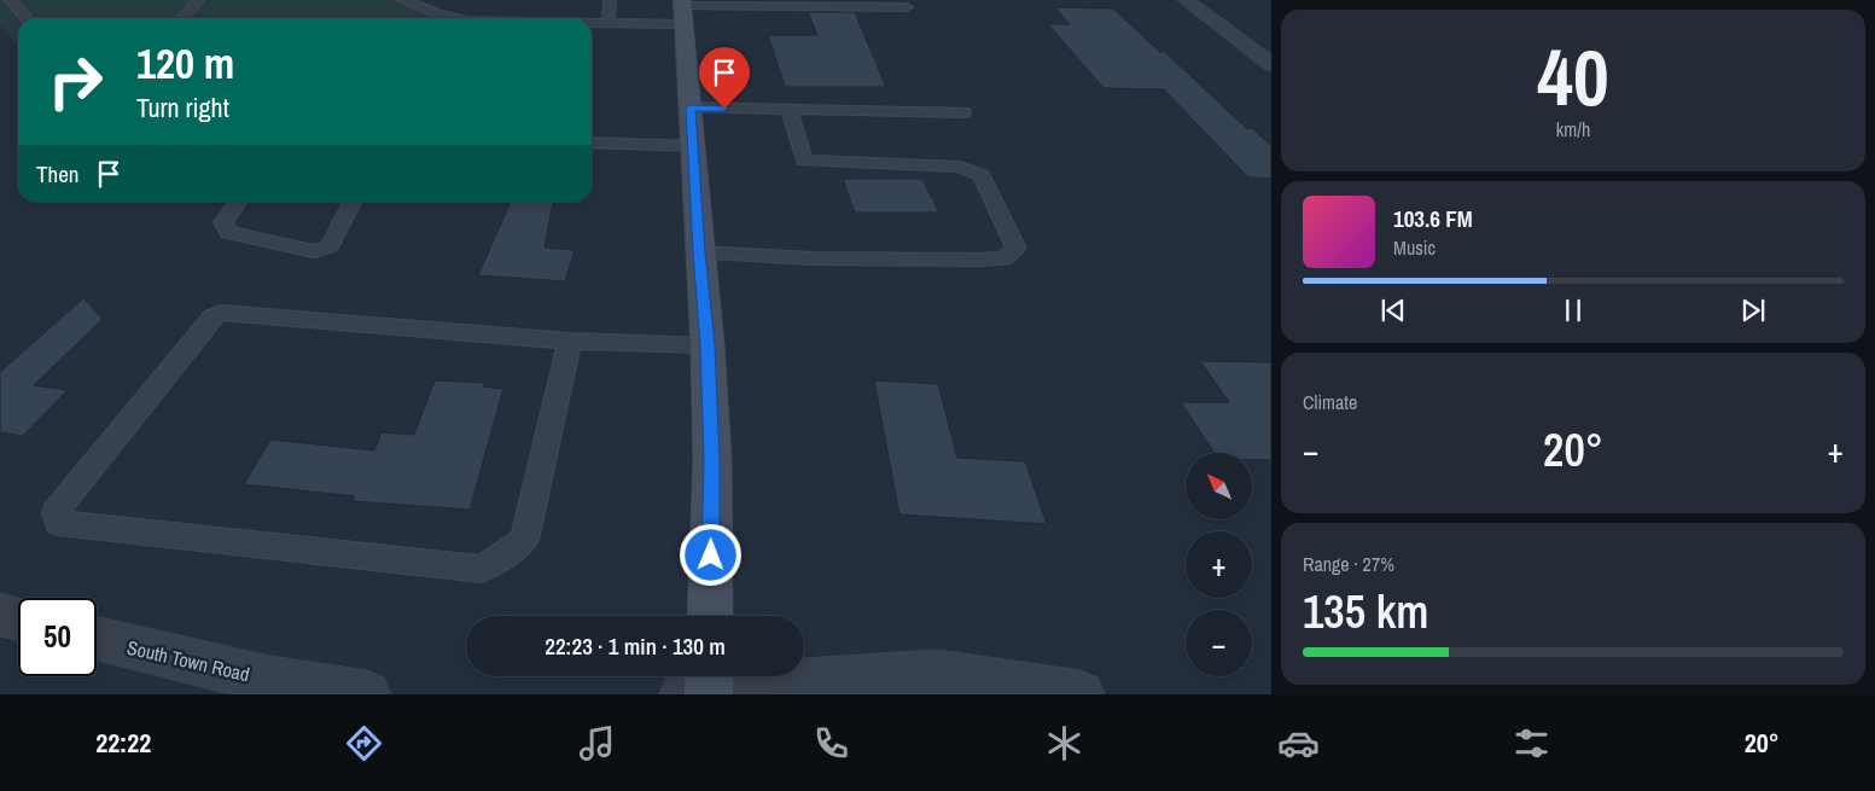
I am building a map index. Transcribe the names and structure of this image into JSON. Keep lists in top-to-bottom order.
{
  "streets": {
    "street": ["South Town Road"]
  },
  "north": "top left",
  "page": {
    "tile": [
      ["40", "km/h"],
      "Climate",
      ["Range · 27%", "135 km"]
    ],
    "turn": ["120 m", "Turn right"],
    "then": "Then",
    "song": ["103.6 FM", "Music"],
    "heat": ["−", "20°", "+"],
    "map_buttons": ["+", "−"],
    "limit": "50",
    "trip": "22:23 · 1 min · 130 m",
    "tabs": ["22:22", "20°"]
  }
}
